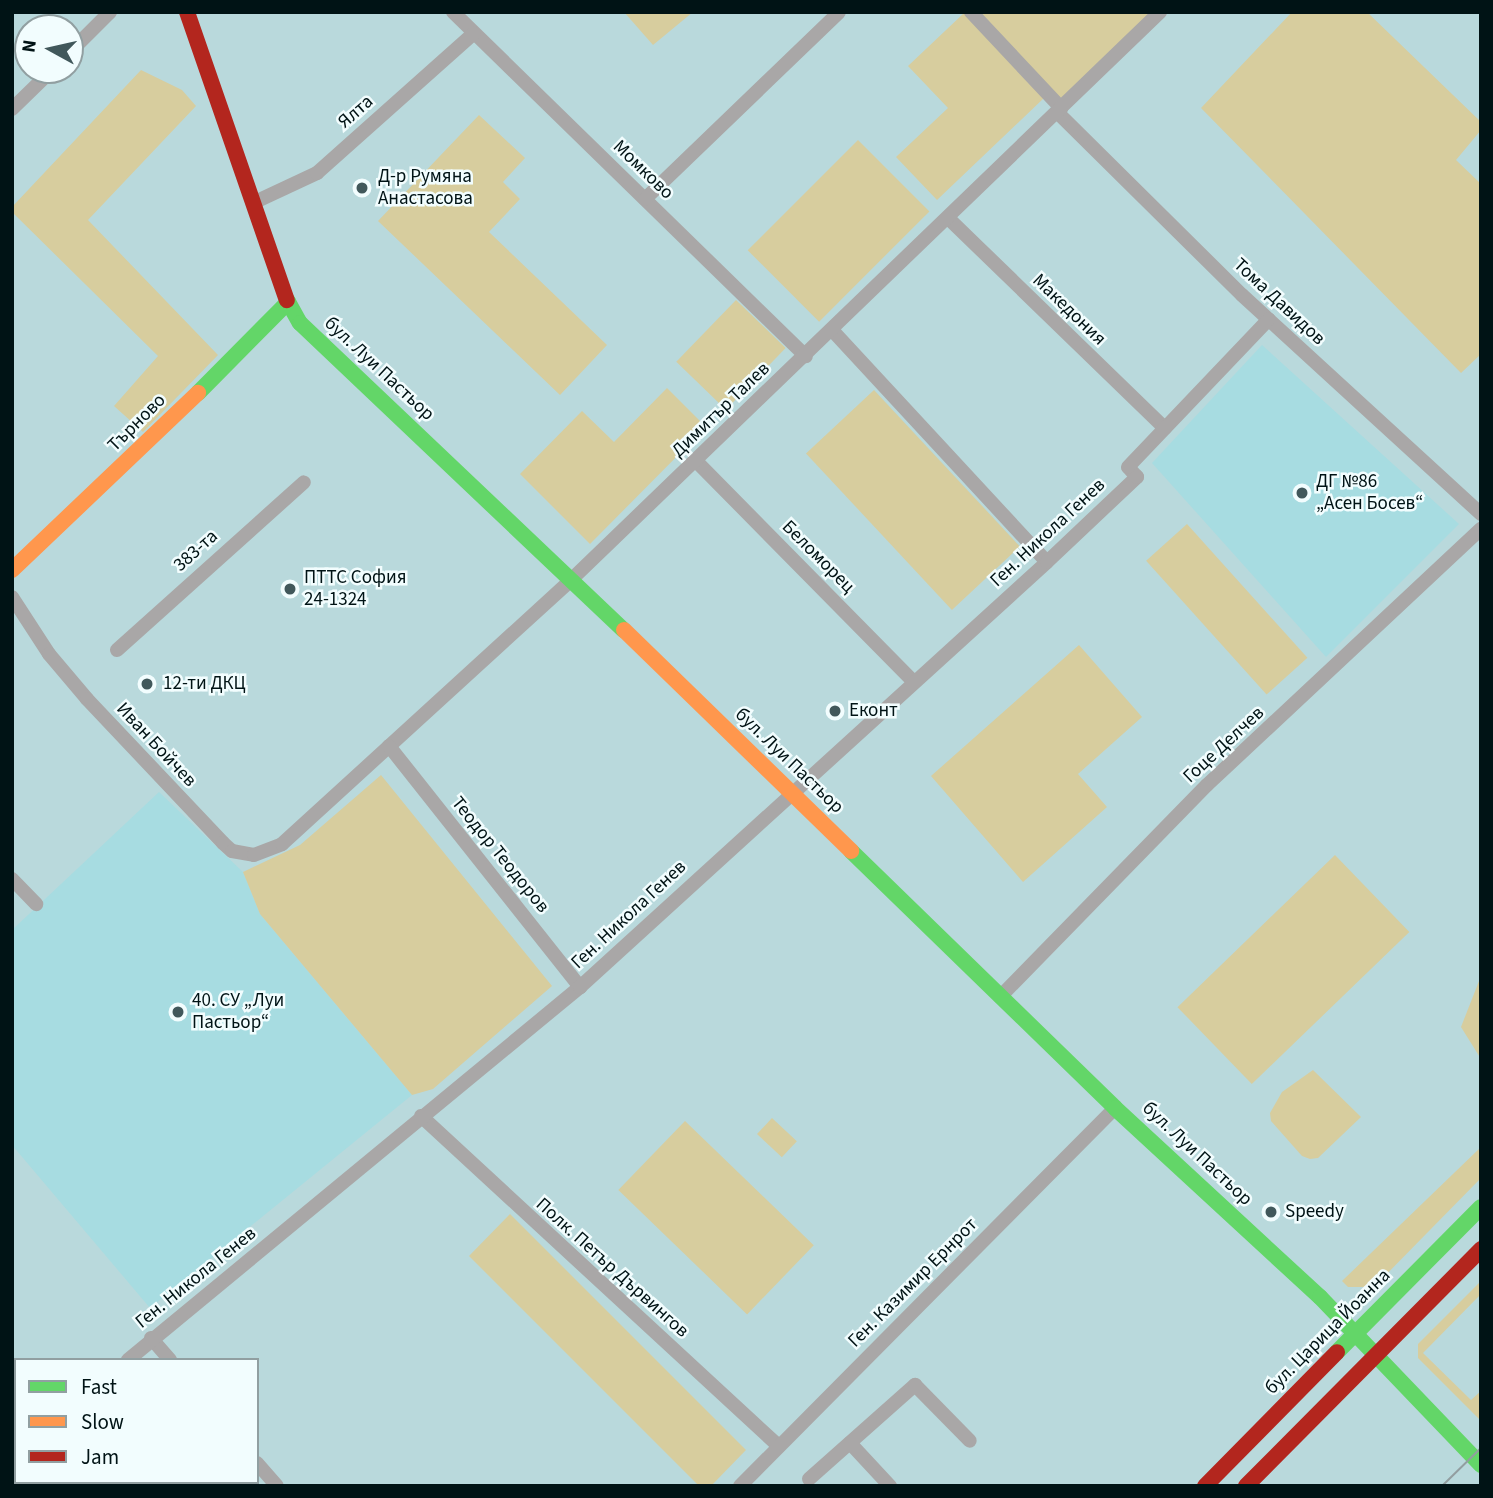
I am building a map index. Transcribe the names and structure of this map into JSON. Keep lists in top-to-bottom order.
{
  "streets": {
    "street": [
      "Ялта",
      "Момково",
      "Тома Давидов",
      "Македония",
      "бул. Луи Пастьор",
      "Димитър Талев",
      "Търново",
      "Ген. Никола Генев",
      "383-та",
      "Беломорец",
      "Иван Бойчев",
      "Гоце Делчев",
      "Теодор Теодоров",
      "Полк. Петър Дървингов",
      "Ген. Казимир Ернрот",
      "бул. Царица Йоанна"
    ]
  },
  "crossings": [
    ["Ялта", "Момково"],
    ["Ялта", "бул. Луи Пастьор"],
    ["Момково", "Димитър Талев"],
    ["Тома Давидов", "Димитър Талев"],
    ["Тома Давидов", "Ген. Никола Генев"],
    ["Македония", "Димитър Талев"],
    ["Македония", "Ген. Никола Генев"],
    ["бул. Луи Пастьор", "Димитър Талев"],
    ["бул. Луи Пастьор", "Търново"],
    ["бул. Луи Пастьор", "Ген. Никола Генев"],
    ["бул. Луи Пастьор", "Гоце Делчев"],
    ["бул. Луи Пастьор", "Ген. Казимир Ернрот"],
    ["бул. Луи Пастьор", "бул. Царица Йоанна"],
    ["Димитър Талев", "Беломорец"],
    ["Димитър Талев", "Иван Бойчев"],
    ["Димитър Талев", "Теодор Теодоров"],
    ["Ген. Никола Генев", "Беломорец"],
    ["Ген. Никола Генев", "Теодор Теодоров"],
    ["Ген. Никола Генев", "Полк. Петър Дървингов"],
    ["Полк. Петър Дървингов", "Ген. Казимир Ернрот"]
  ],
  "places": [
    "Д-р Румяна Анастасова",
    "ДГ №86 „Асен Босев“",
    "ПТТС София 24-1324",
    "12-ти ДКЦ",
    "Еконт",
    "40. СУ „Луи Пастьор“",
    "Speedy"
  ],
  "legend": ["Fast", "Slow", "Jam"],
  "north": "left"
}
